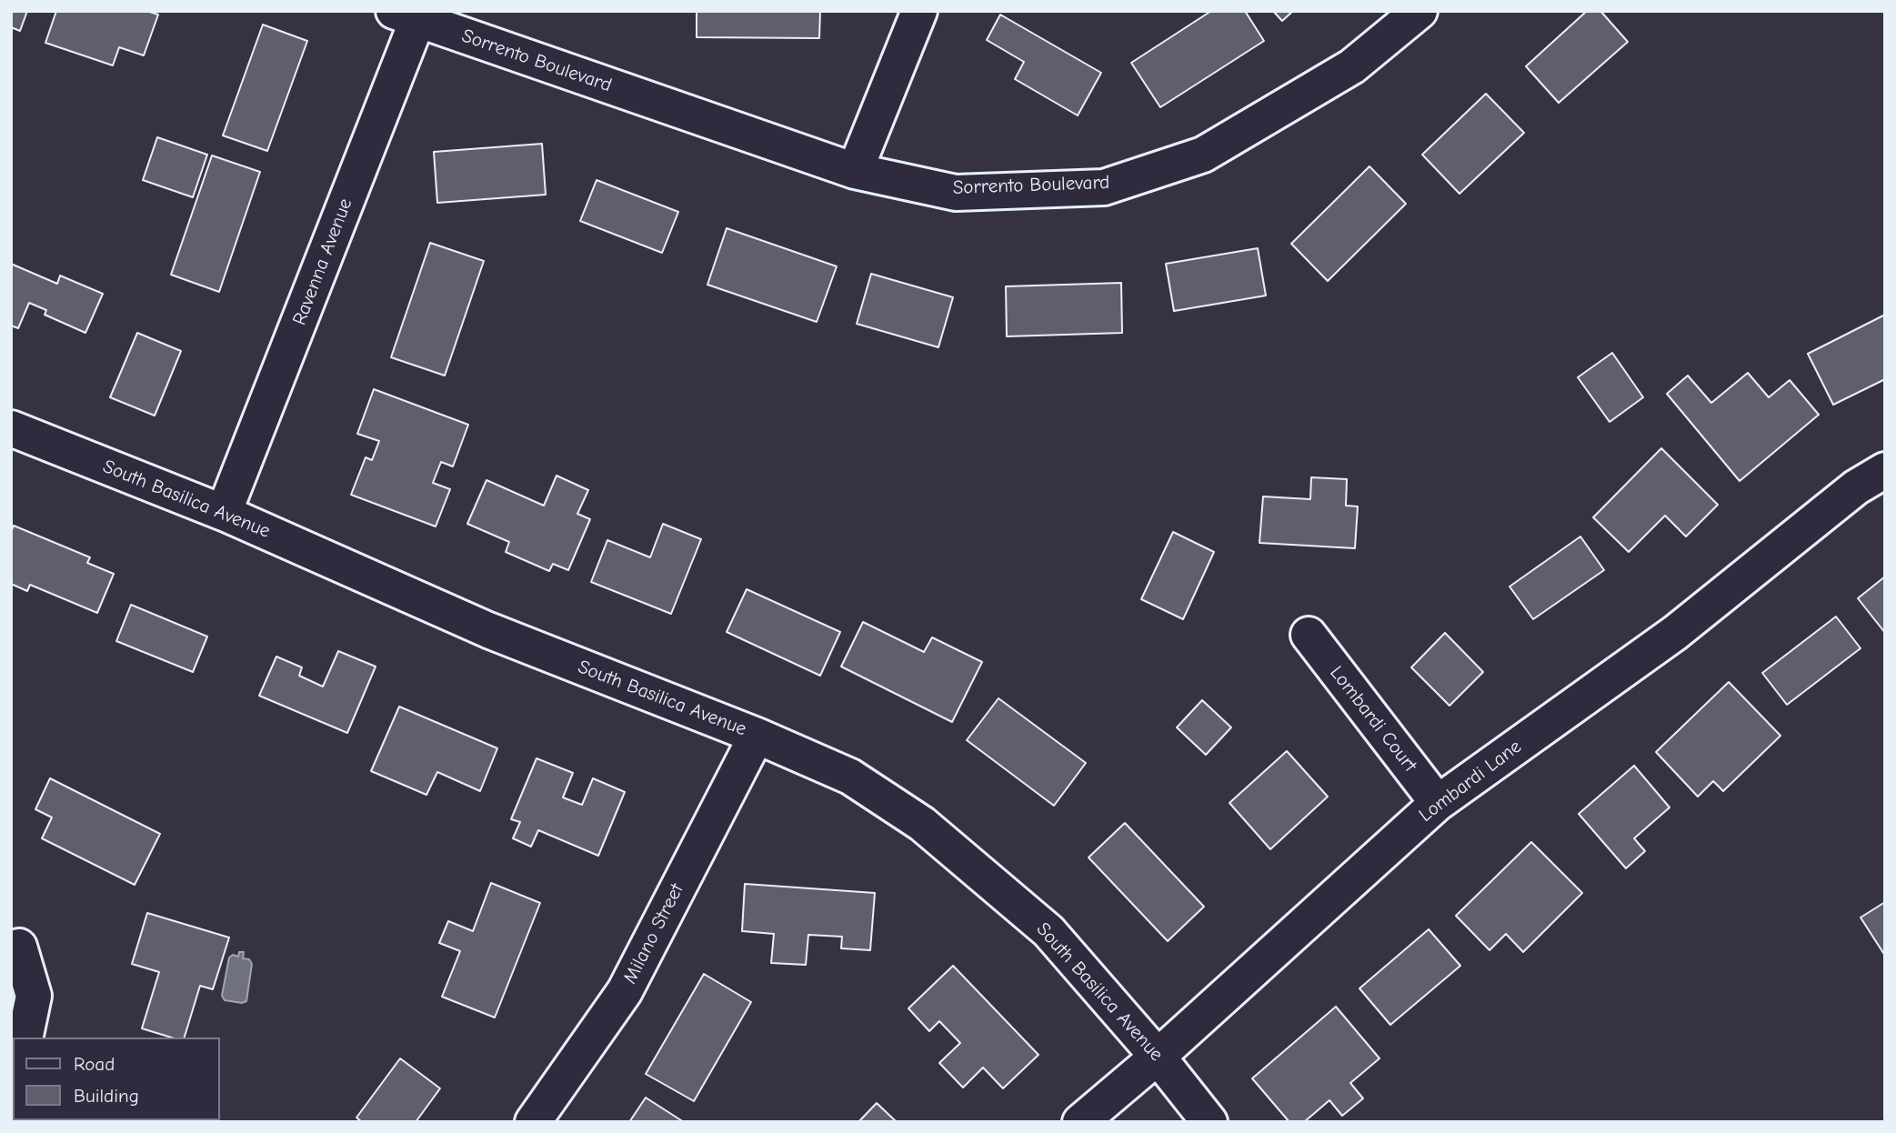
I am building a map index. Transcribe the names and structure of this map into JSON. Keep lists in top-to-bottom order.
{
  "streets": {
    "street": [
      "Sorrento Boulevard",
      "Ravenna Avenue",
      "South Basilica Avenue",
      "Lombardi Court",
      "Lombardi Lane",
      "Milano Street"
    ]
  },
  "crossings": [
    ["Sorrento Boulevard", "Ravenna Avenue"],
    ["Ravenna Avenue", "South Basilica Avenue"],
    ["South Basilica Avenue", "Lombardi Lane"],
    ["South Basilica Avenue", "Milano Street"],
    ["Lombardi Court", "Lombardi Lane"]
  ],
  "legend": ["Road", "Building"]
}
